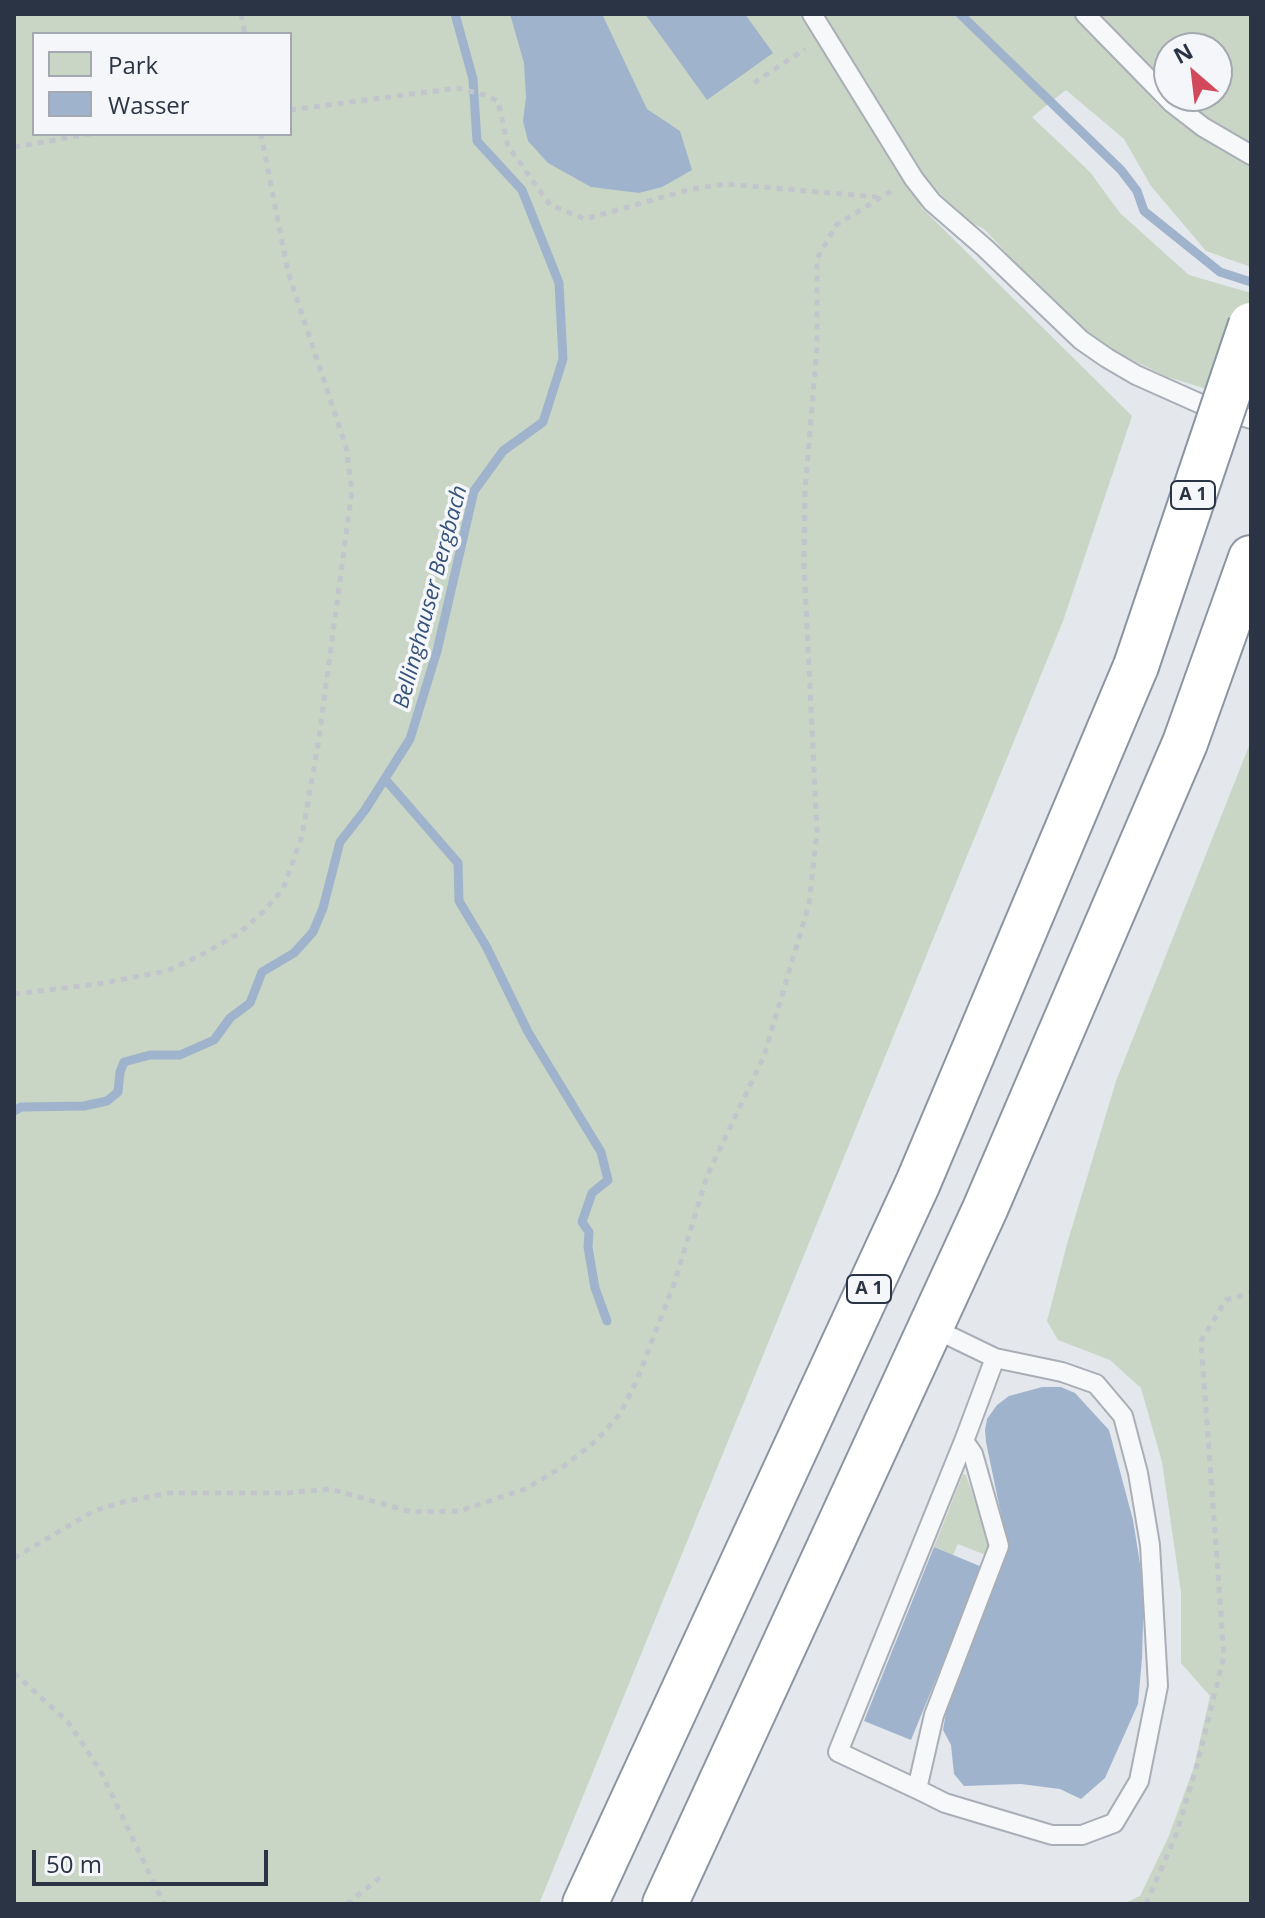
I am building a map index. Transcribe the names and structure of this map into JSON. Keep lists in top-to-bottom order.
{
  "streets": {
    "highway": ["A 1"]
  },
  "water": ["Bellinghauser Bergbach"],
  "legend": ["Park", "Wasser"],
  "scale_bar": "50 m",
  "north": "top left"
}
